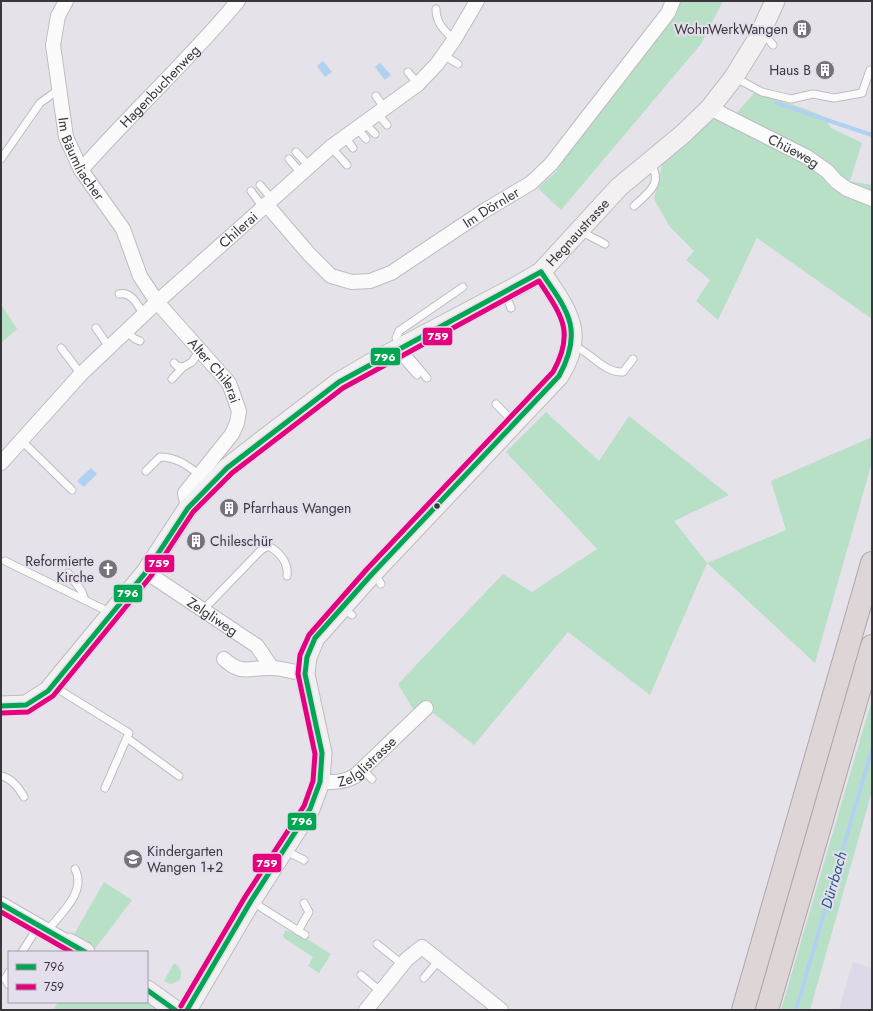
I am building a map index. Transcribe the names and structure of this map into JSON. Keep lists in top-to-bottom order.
{
  "streets": {
    "street": [
      "Hagenbuchenweg",
      "Chüeweg",
      "Im Bäumliacher",
      "Im Dörnler",
      "Chilerai",
      "Hegnaustrasse",
      "Alter Chilerai",
      "Zelgliweg",
      "Zelglistrasse"
    ]
  },
  "crossings": [
    ["Hagenbuchenweg", "Im Bäumliacher"],
    ["Chüeweg", "Hegnaustrasse"],
    ["Im Bäumliacher", "Chilerai"],
    ["Im Bäumliacher", "Alter Chilerai"],
    ["Im Dörnler", "Chilerai"],
    ["Chilerai", "Alter Chilerai"],
    ["Hegnaustrasse", "Alter Chilerai"],
    ["Hegnaustrasse", "Zelgliweg"]
  ],
  "water": ["Dürrbach"],
  "places": {
    "building": [
      "WohnWerkWangen",
      "Haus B",
      "Pfarrhaus Wangen",
      "Chileschür"
    ],
    "church": ["Reformierte Kirche"],
    "school or university": ["Kindergarten Wangen 1+2"]
  },
  "lines": ["transit line 796", "transit line 759"],
  "legend": ["796", "759"]
}
